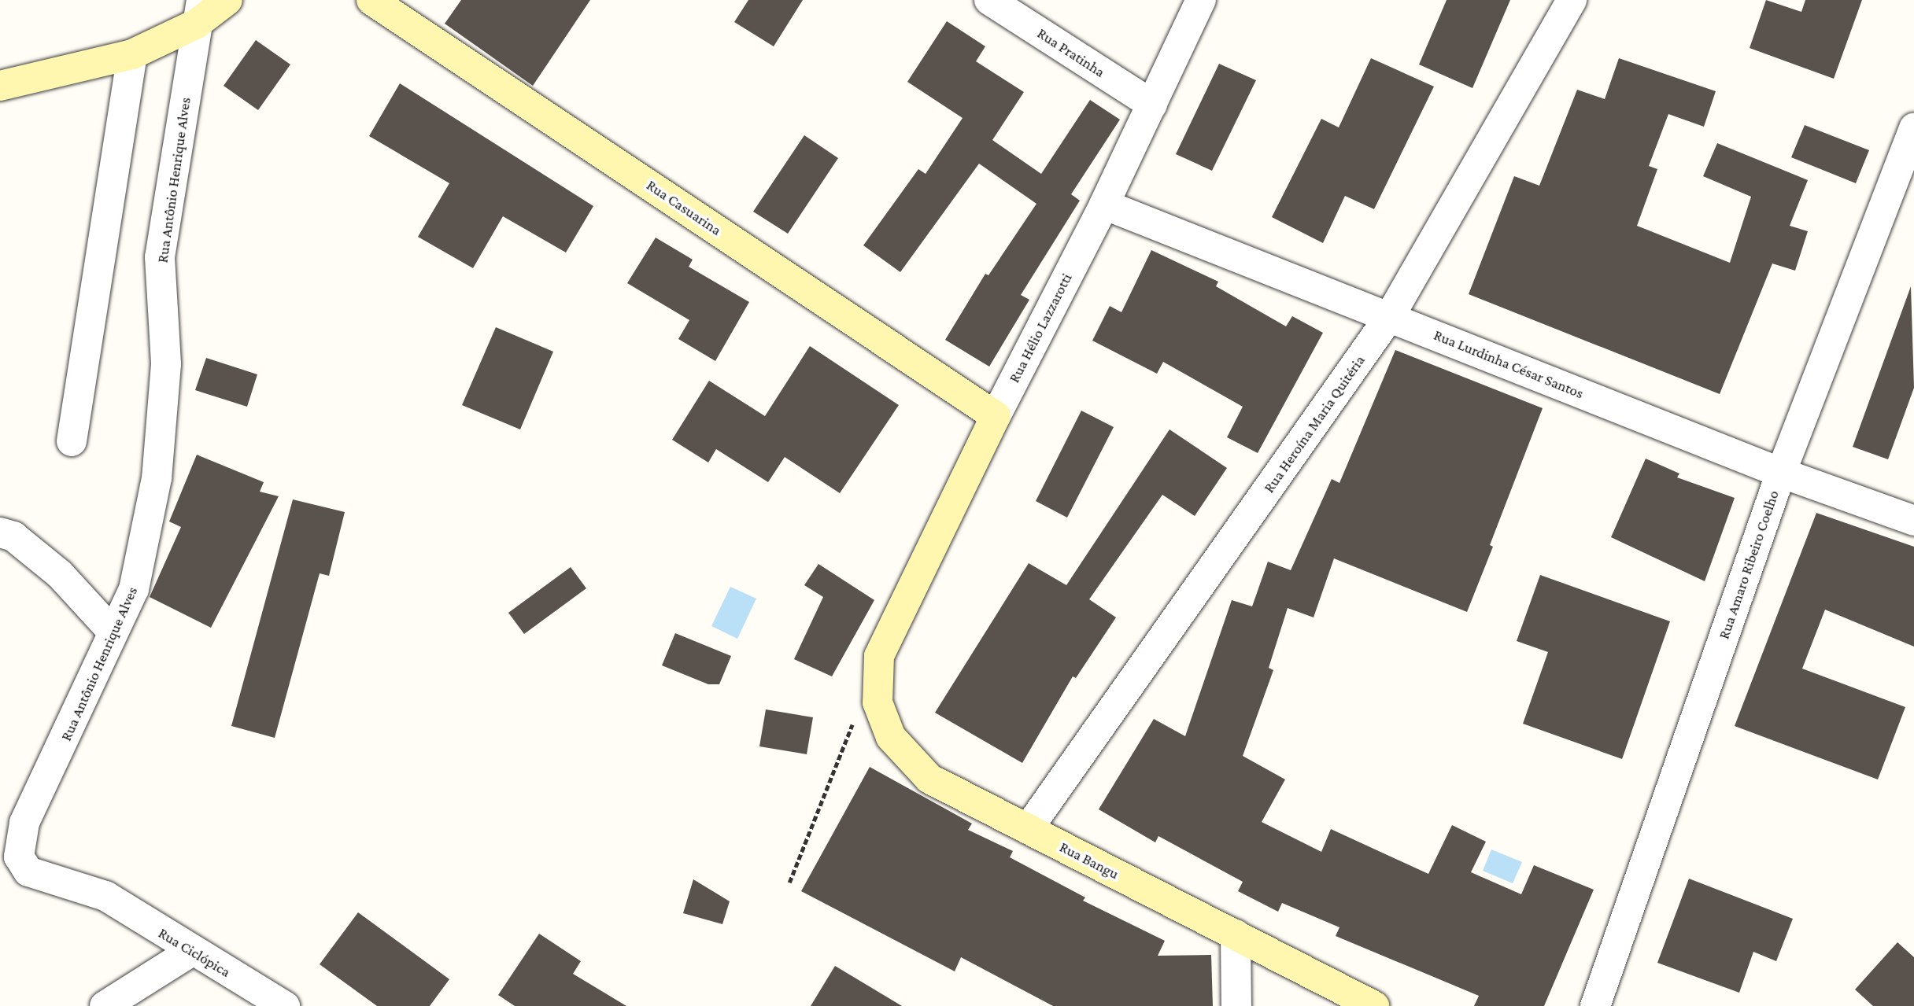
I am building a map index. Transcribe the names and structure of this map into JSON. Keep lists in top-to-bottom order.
{
  "streets": {
    "street": [
      "Rua Pratinha",
      "Rua Antônio Henrique Alves",
      "Rua Casuarina",
      "Rua Hélio Lazzarotti",
      "Rua Lurdinha César Santos",
      "Rua Heroína Maria Quitéria",
      "Rua Amaro Ribeiro Coelho",
      "Rua Bangu",
      "Rua Ciclópica"
    ]
  },
  "crossings": [
    ["Rua Pratinha", "Rua Hélio Lazzarotti"],
    ["Rua Antônio Henrique Alves", "Rua Ciclópica"],
    ["Rua Casuarina", "Rua Hélio Lazzarotti"],
    ["Rua Hélio Lazzarotti", "Rua Lurdinha César Santos"],
    ["Rua Hélio Lazzarotti", "Rua Bangu"],
    ["Rua Lurdinha César Santos", "Rua Heroína Maria Quitéria"],
    ["Rua Lurdinha César Santos", "Rua Amaro Ribeiro Coelho"],
    ["Rua Heroína Maria Quitéria", "Rua Bangu"]
  ]
}
